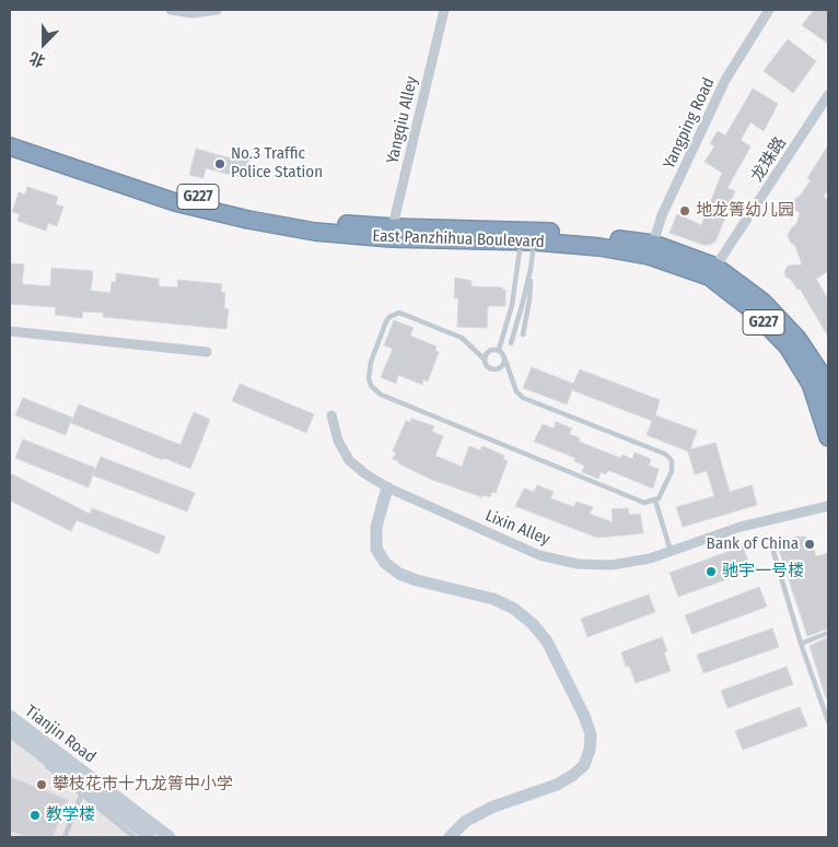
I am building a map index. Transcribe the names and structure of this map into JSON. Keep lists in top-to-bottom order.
{
  "streets": {
    "highway": ["G227", "East Panzhihua Boulevard"],
    "street": [
      "Yangqiu Alley",
      "Yangping Road",
      "龙珠路",
      "Lixin Alley",
      "Tianjin Road"
    ]
  },
  "crossings": [
    ["Yangqiu Alley", "East Panzhihua Boulevard"],
    ["Yangping Road", "East Panzhihua Boulevard"],
    ["龙珠路", "East Panzhihua Boulevard"]
  ],
  "places": [
    "No.3 Traffic Police Station",
    "地龙箐幼儿园",
    "Bank of China",
    "驰宇一号楼",
    "攀枝花市十九龙箐中小学",
    "教学楼"
  ],
  "north": "bottom"
}
